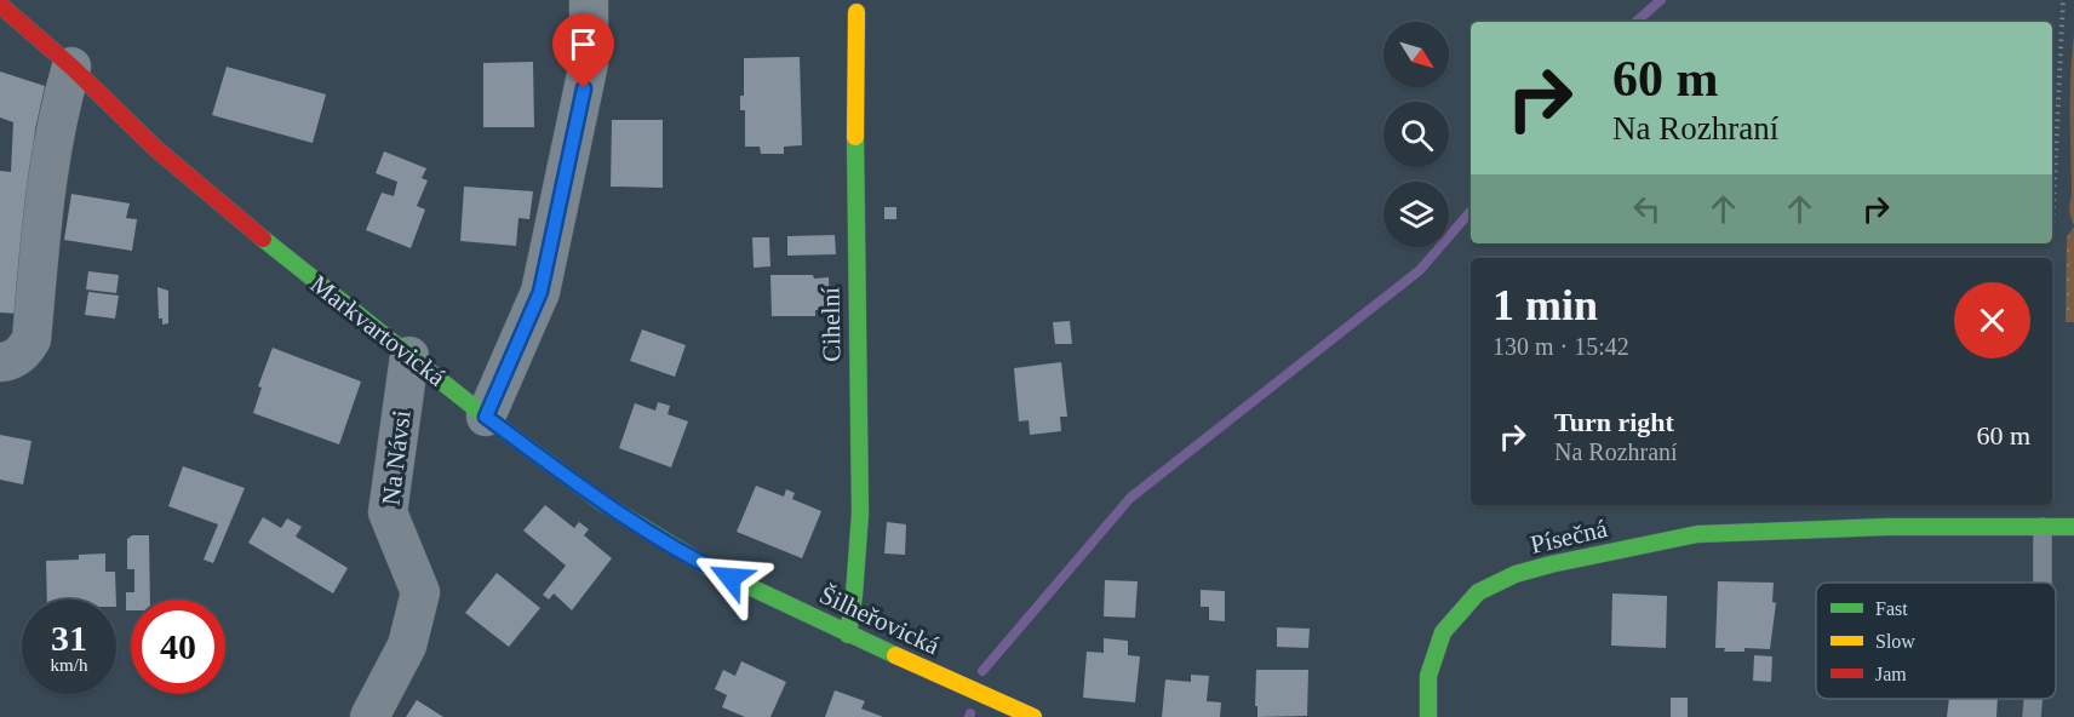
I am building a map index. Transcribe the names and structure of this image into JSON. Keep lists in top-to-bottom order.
{
  "streets": {
    "street": [
      "Cihelní",
      "Markvartovická",
      "Na Návsi",
      "Písečná",
      "Šilheřovická"
    ]
  },
  "crossings": [
    ["Cihelní", "Šilheřovická"],
    ["Markvartovická", "Na Návsi"],
    ["Markvartovická", "Šilheřovická"]
  ],
  "legend": ["Fast", "Slow", "Jam"],
  "north": "bottom right",
  "page": {
    "turn": ["60 m", "Na Rozhraní"],
    "heading": ["1 min", "130 m · 15:42"],
    "list": [
      {
        "name": "Turn right",
        "note": "Na Rozhraní",
        "value": "60 m"
      }
    ],
    "speed": "31 km/h",
    "limit": "40"
  }
}
